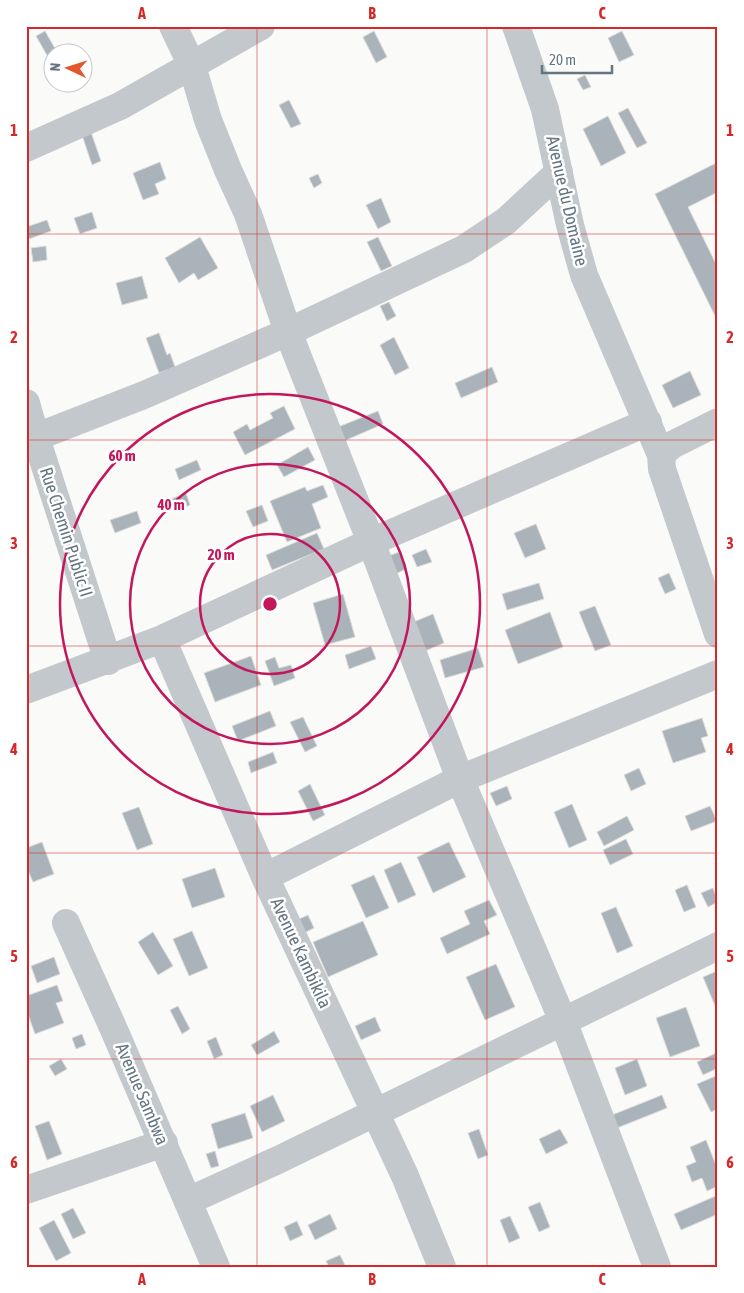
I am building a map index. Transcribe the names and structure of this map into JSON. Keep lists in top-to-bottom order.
{
  "streets": {
    "street": [
      "Avenue du Domaine",
      "Rue Chemin Public II",
      "Avenue Kambikila",
      "Avenue Sambwa"
    ]
  },
  "scale_bar": "20 m",
  "north": "left",
  "grid": {
    "columns": ["A", "B", "C"],
    "rows": [
      "1",
      "2",
      "3",
      "4",
      "5",
      "6"
    ]
  },
  "rings": ["60 m", "40 m", "20 m"]
}
